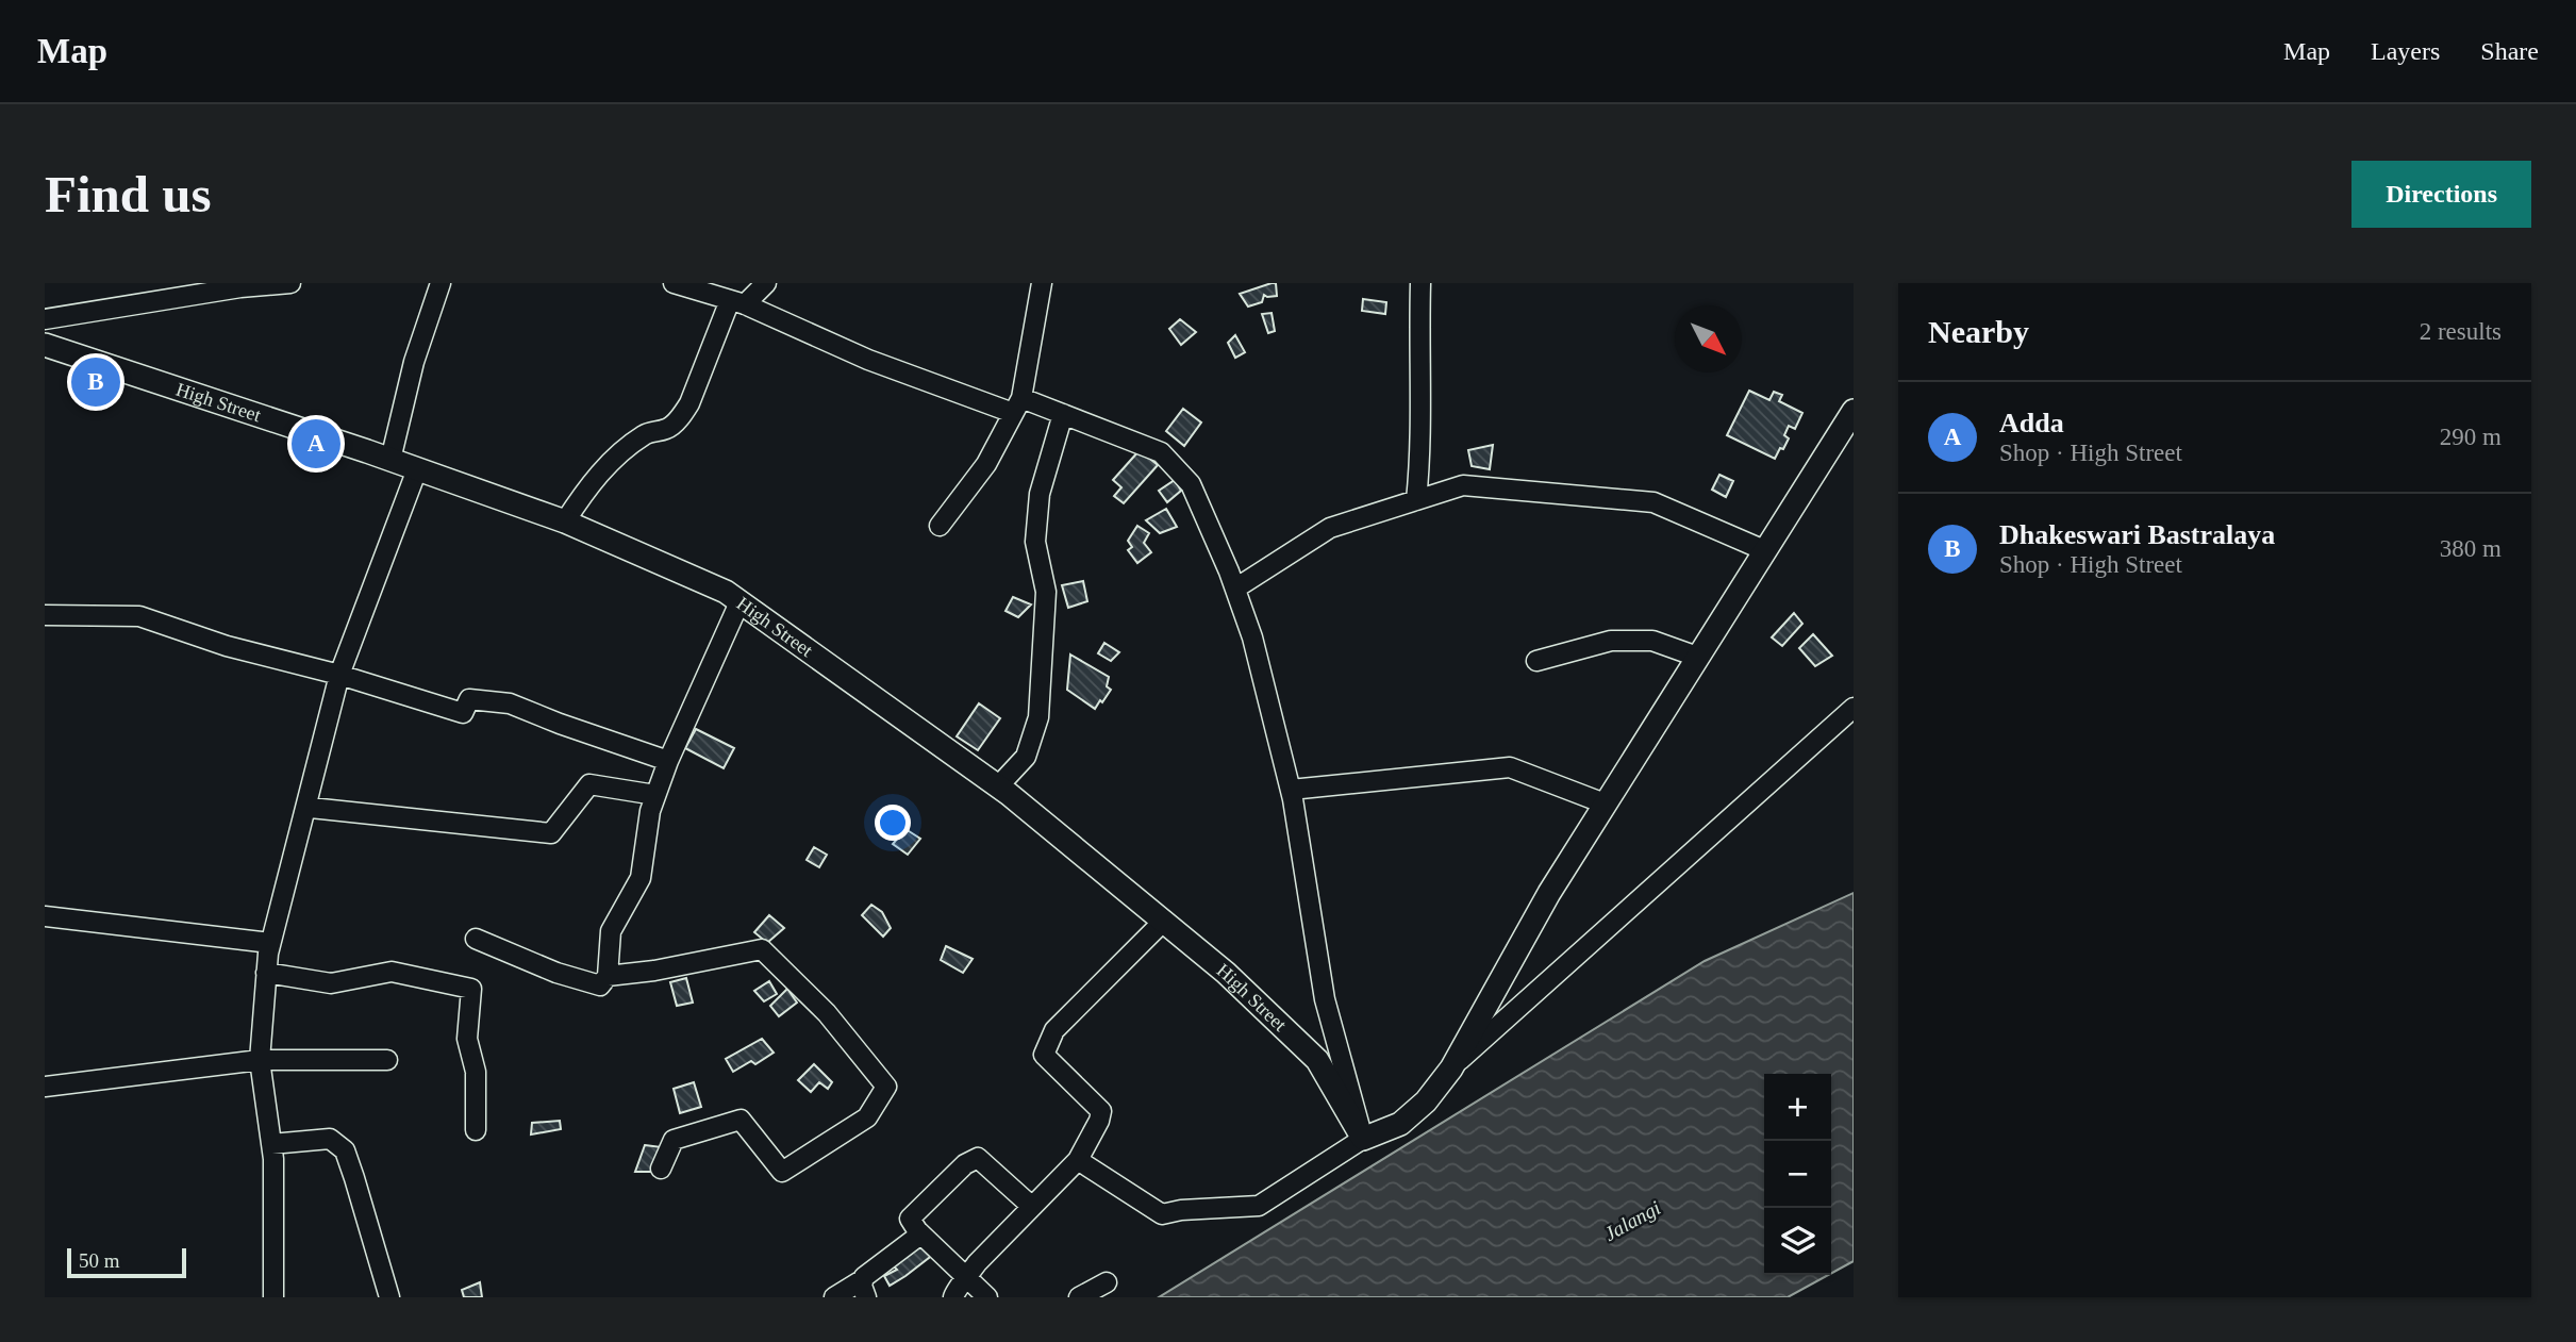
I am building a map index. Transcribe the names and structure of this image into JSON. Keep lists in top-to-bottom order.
{
  "streets": {
    "main road": ["High Street"]
  },
  "water": ["Jalangi"],
  "scale_bar": "50 m",
  "north": "bottom right",
  "page": {
    "header": "Map",
    "nav": ["Map", "Layers", "Share"],
    "buttons": "Directions",
    "title": "Find us",
    "heading": ["Nearby", "2 results"],
    "pins": ["B", "A"],
    "list": [
      {
        "mark": "A",
        "name": "Adda",
        "note": "Shop · High Street",
        "value": "290 m"
      },
      {
        "mark": "B",
        "name": "Dhakeswari Bastralaya",
        "note": "Shop · High Street",
        "value": "380 m"
      }
    ],
    "map_buttons": ["+", "−"],
    "scale": "50 m"
  }
}
